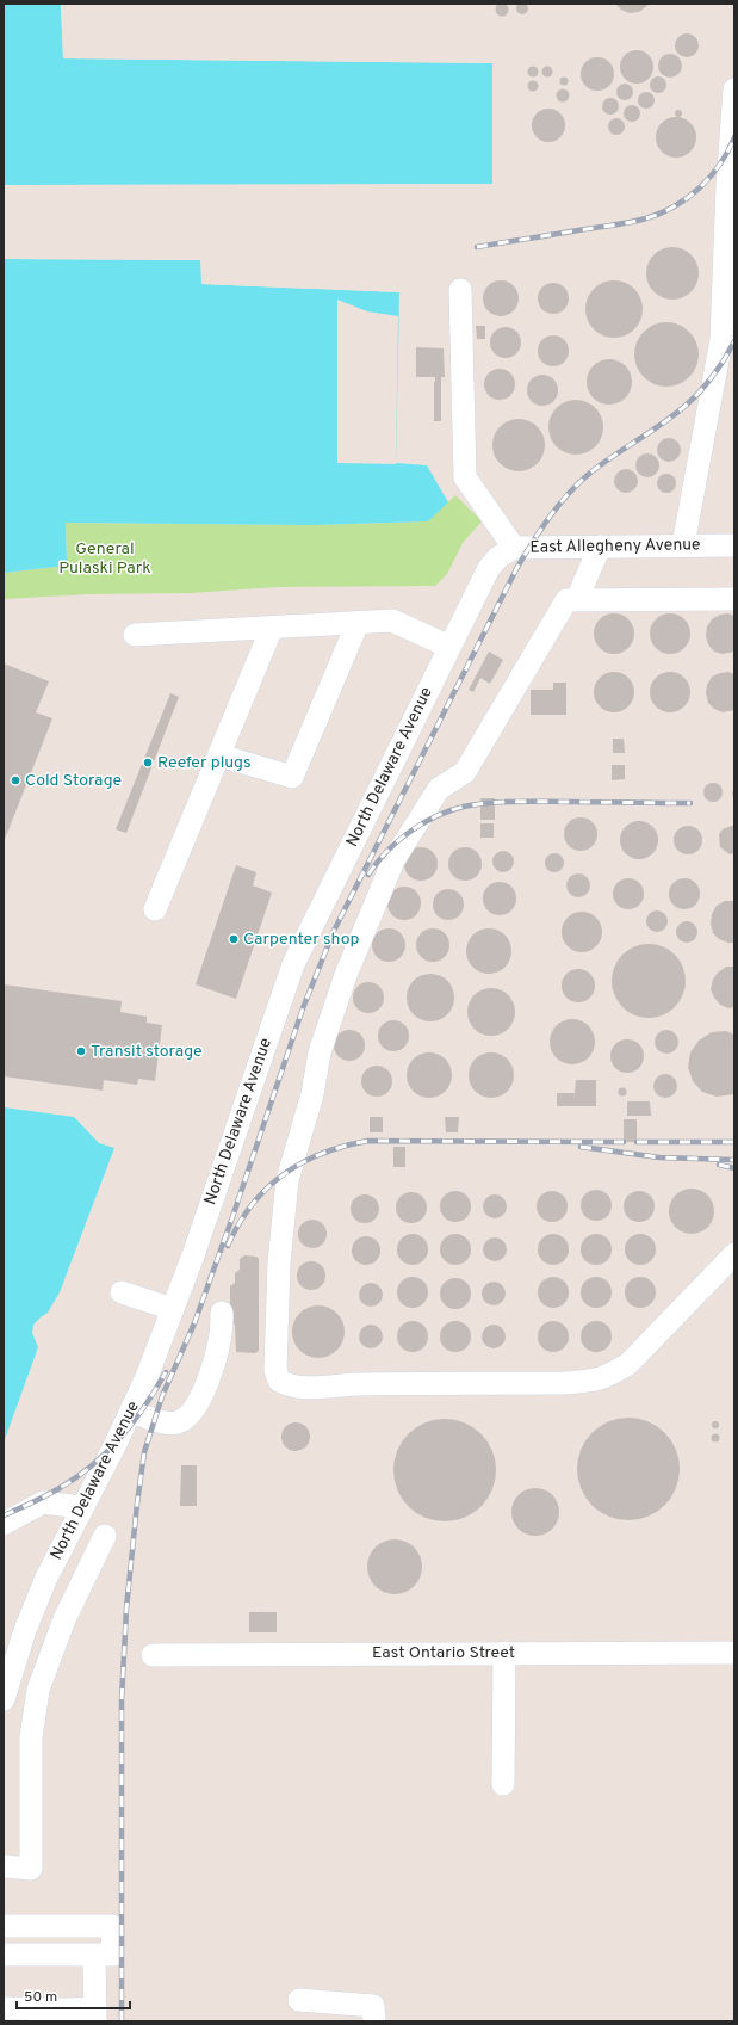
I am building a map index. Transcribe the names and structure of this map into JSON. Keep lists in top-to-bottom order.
{
  "streets": {
    "street": ["East Allegheny Avenue", "North Delaware Avenue", "East Ontario Street"]
  },
  "crossings": [
    ["East Allegheny Avenue", "North Delaware Avenue"]
  ],
  "parks": ["General Pulaski Park"],
  "places": [
    "Reefer plugs",
    "Cold Storage",
    "Carpenter shop",
    "Transit storage"
  ],
  "scale_bar": "50 m"
}
